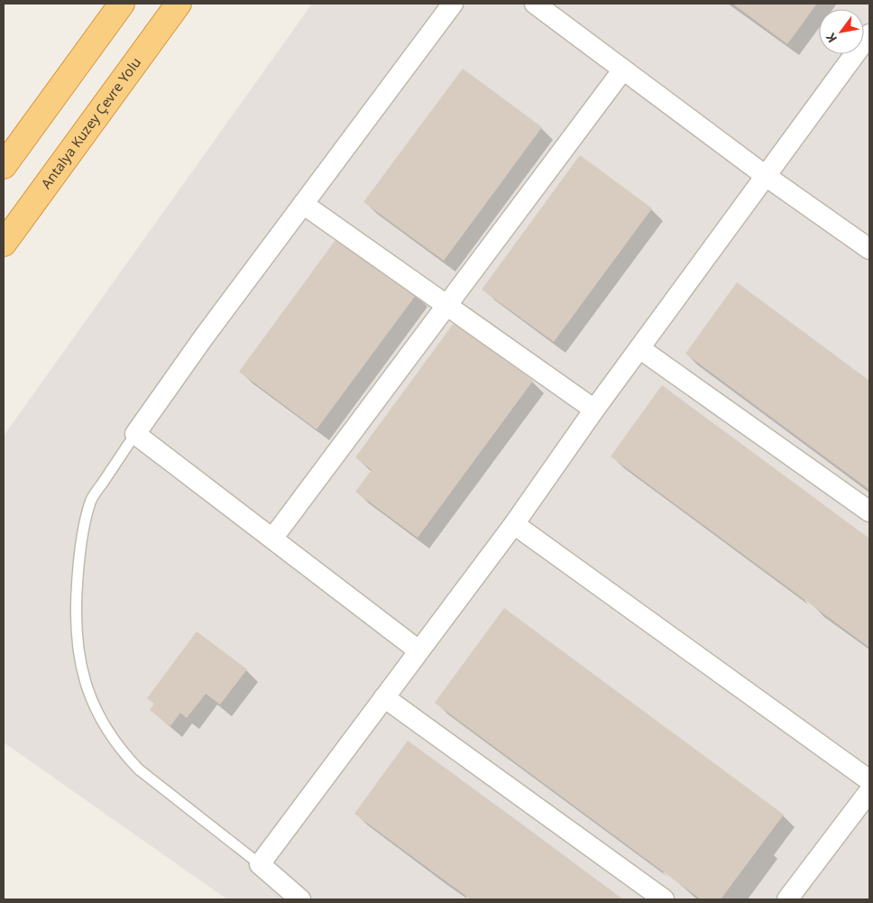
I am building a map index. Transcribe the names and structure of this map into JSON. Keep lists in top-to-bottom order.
{
  "streets": {
    "highway": ["Antalya Kuzey Çevre Yolu"]
  },
  "north": "bottom left"
}
